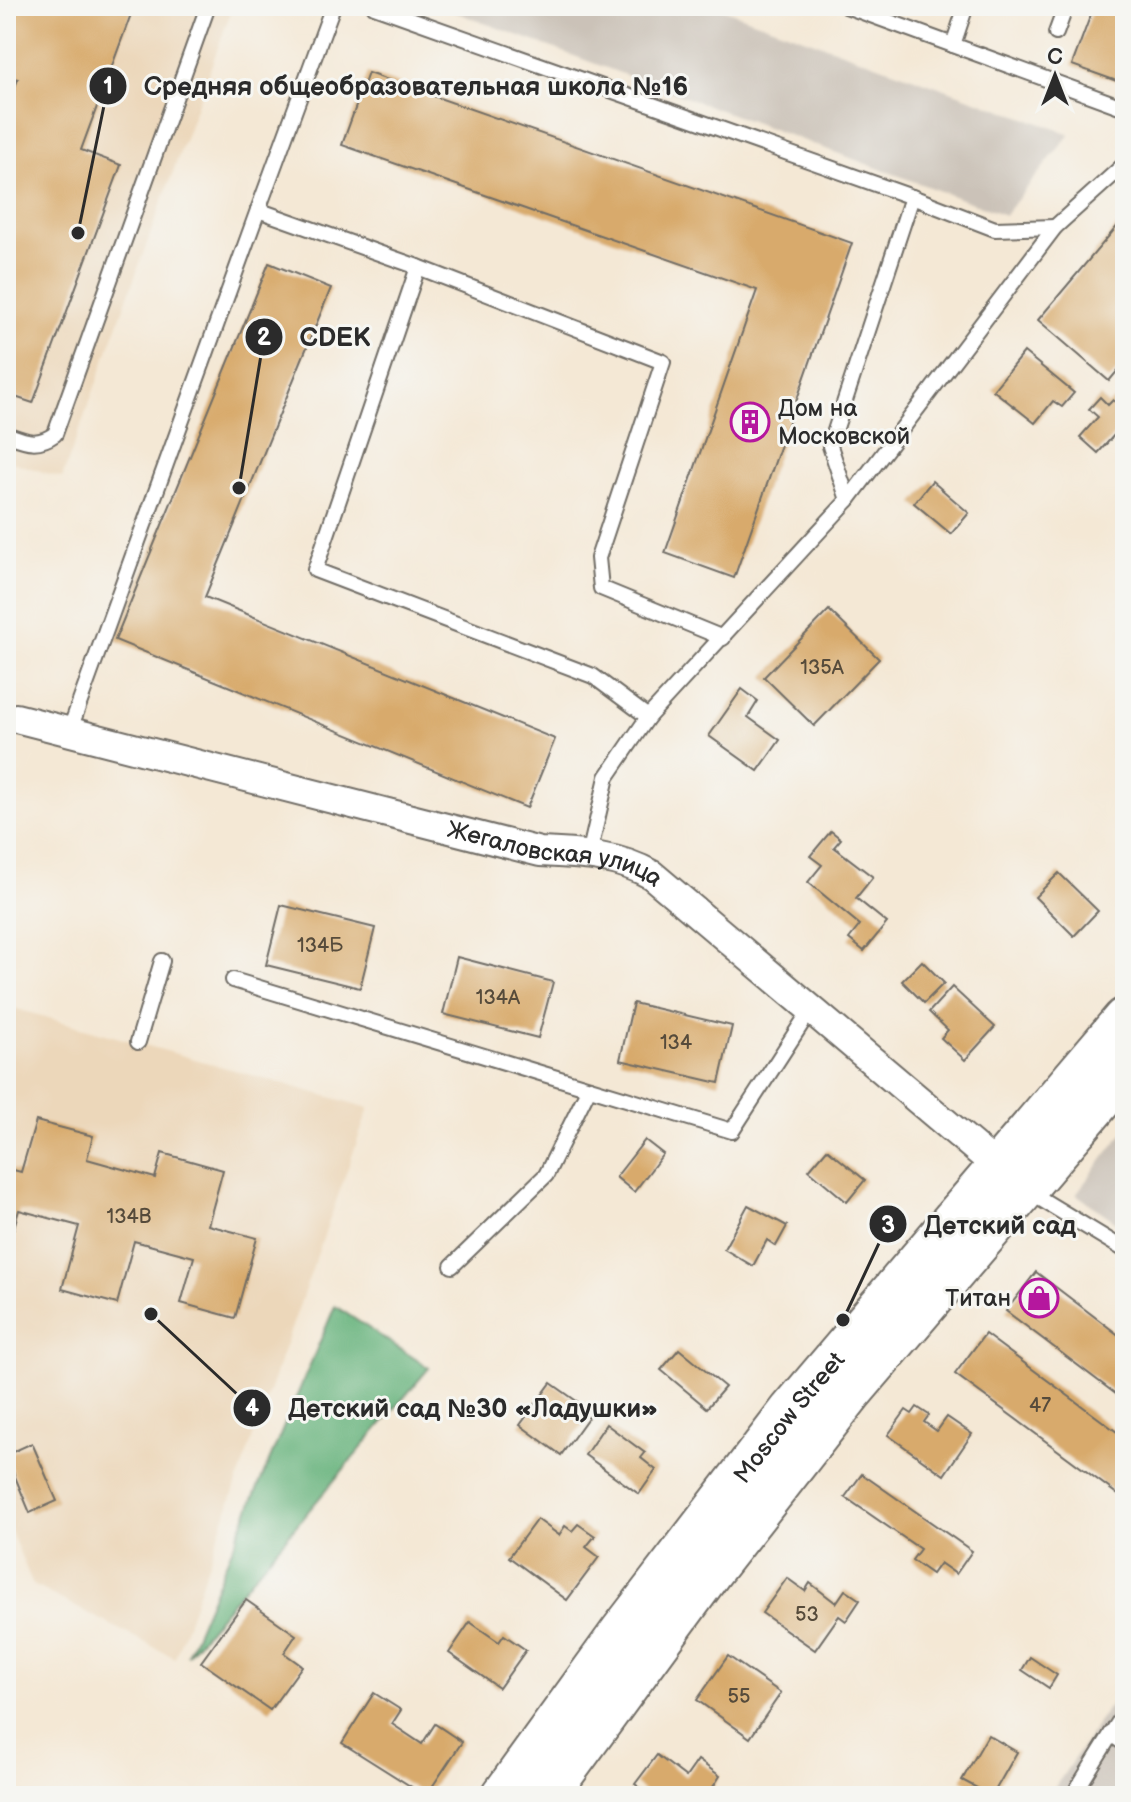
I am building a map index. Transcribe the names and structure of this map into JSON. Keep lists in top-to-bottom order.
{
  "streets": {
    "main road": ["Moscow Street"],
    "street": ["Жегаловская улица"]
  },
  "crossings": [
    ["Жегаловская улица", "Moscow Street"]
  ],
  "places": {
    "other": [
      "Средняя общеобразовательная школа №16",
      "CDEK",
      "Детский сад №30 «Ладушки»",
      "Детский сад"
    ],
    "building": ["Дом на Московской"],
    "shop": ["Титан"]
  },
  "house_numbers": [
    "135А",
    "134Б",
    "134А",
    "134",
    "134В",
    "47",
    "53",
    "55"
  ],
  "north": "top"
}
